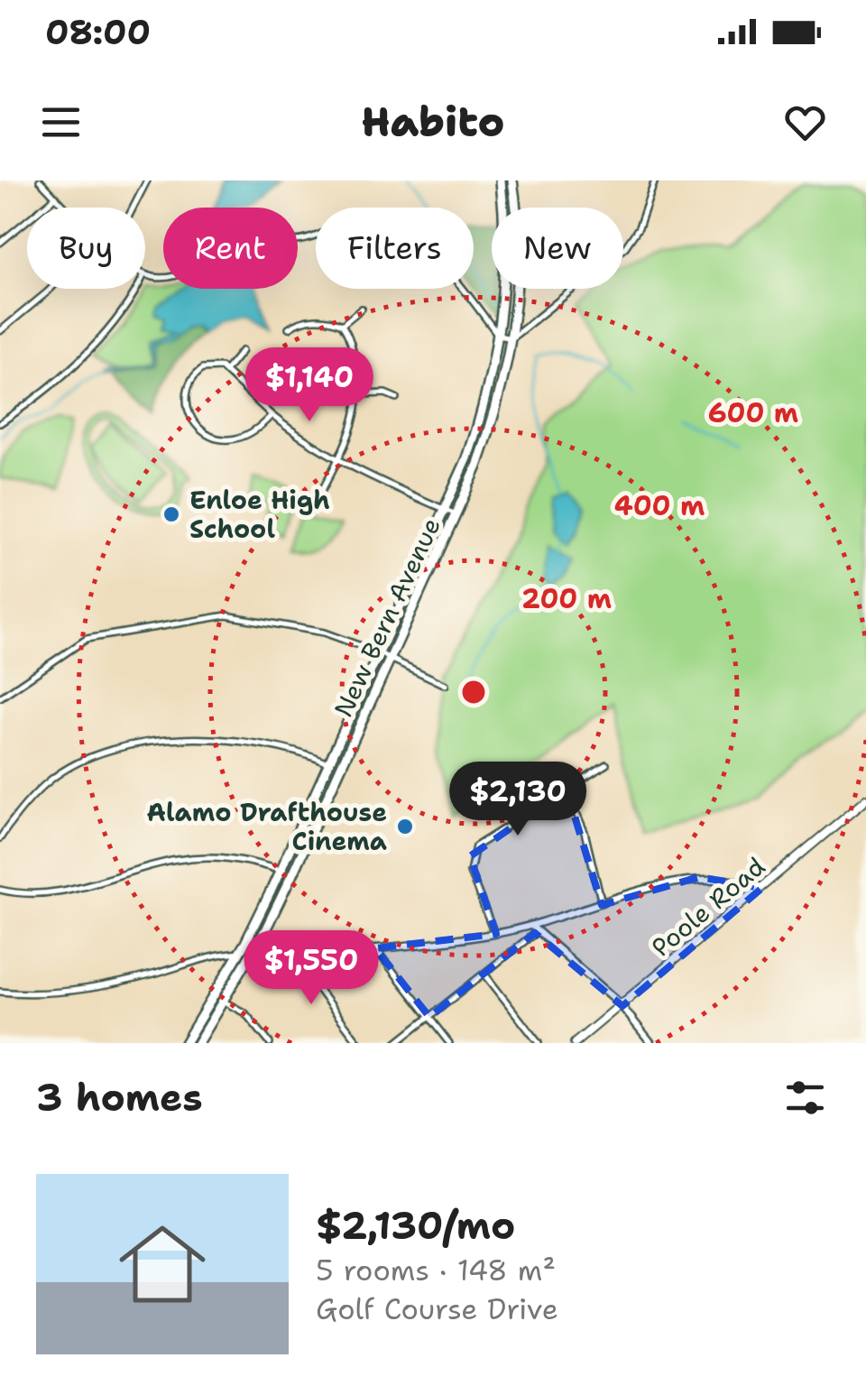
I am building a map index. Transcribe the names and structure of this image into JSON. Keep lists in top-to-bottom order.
{
  "streets": {
    "main road": ["New Bern Avenue", "Poole Road"]
  },
  "places": ["Enloe High School", "Alamo Drafthouse Cinema"],
  "page": {
    "status": "08:00",
    "header": "Habito",
    "chip": [
      "Buy",
      "Rent",
      "Filters",
      "New"
    ],
    "price": ["$1,140", "$2,130", "$1,550"],
    "heading": "3 homes",
    "list": [
      {
        "name": "$2,130/mo",
        "note": "5 rooms · 148 m² · Golf Course Drive"
      }
    ]
  },
  "rings": ["600 m", "400 m", "200 m"]
}
